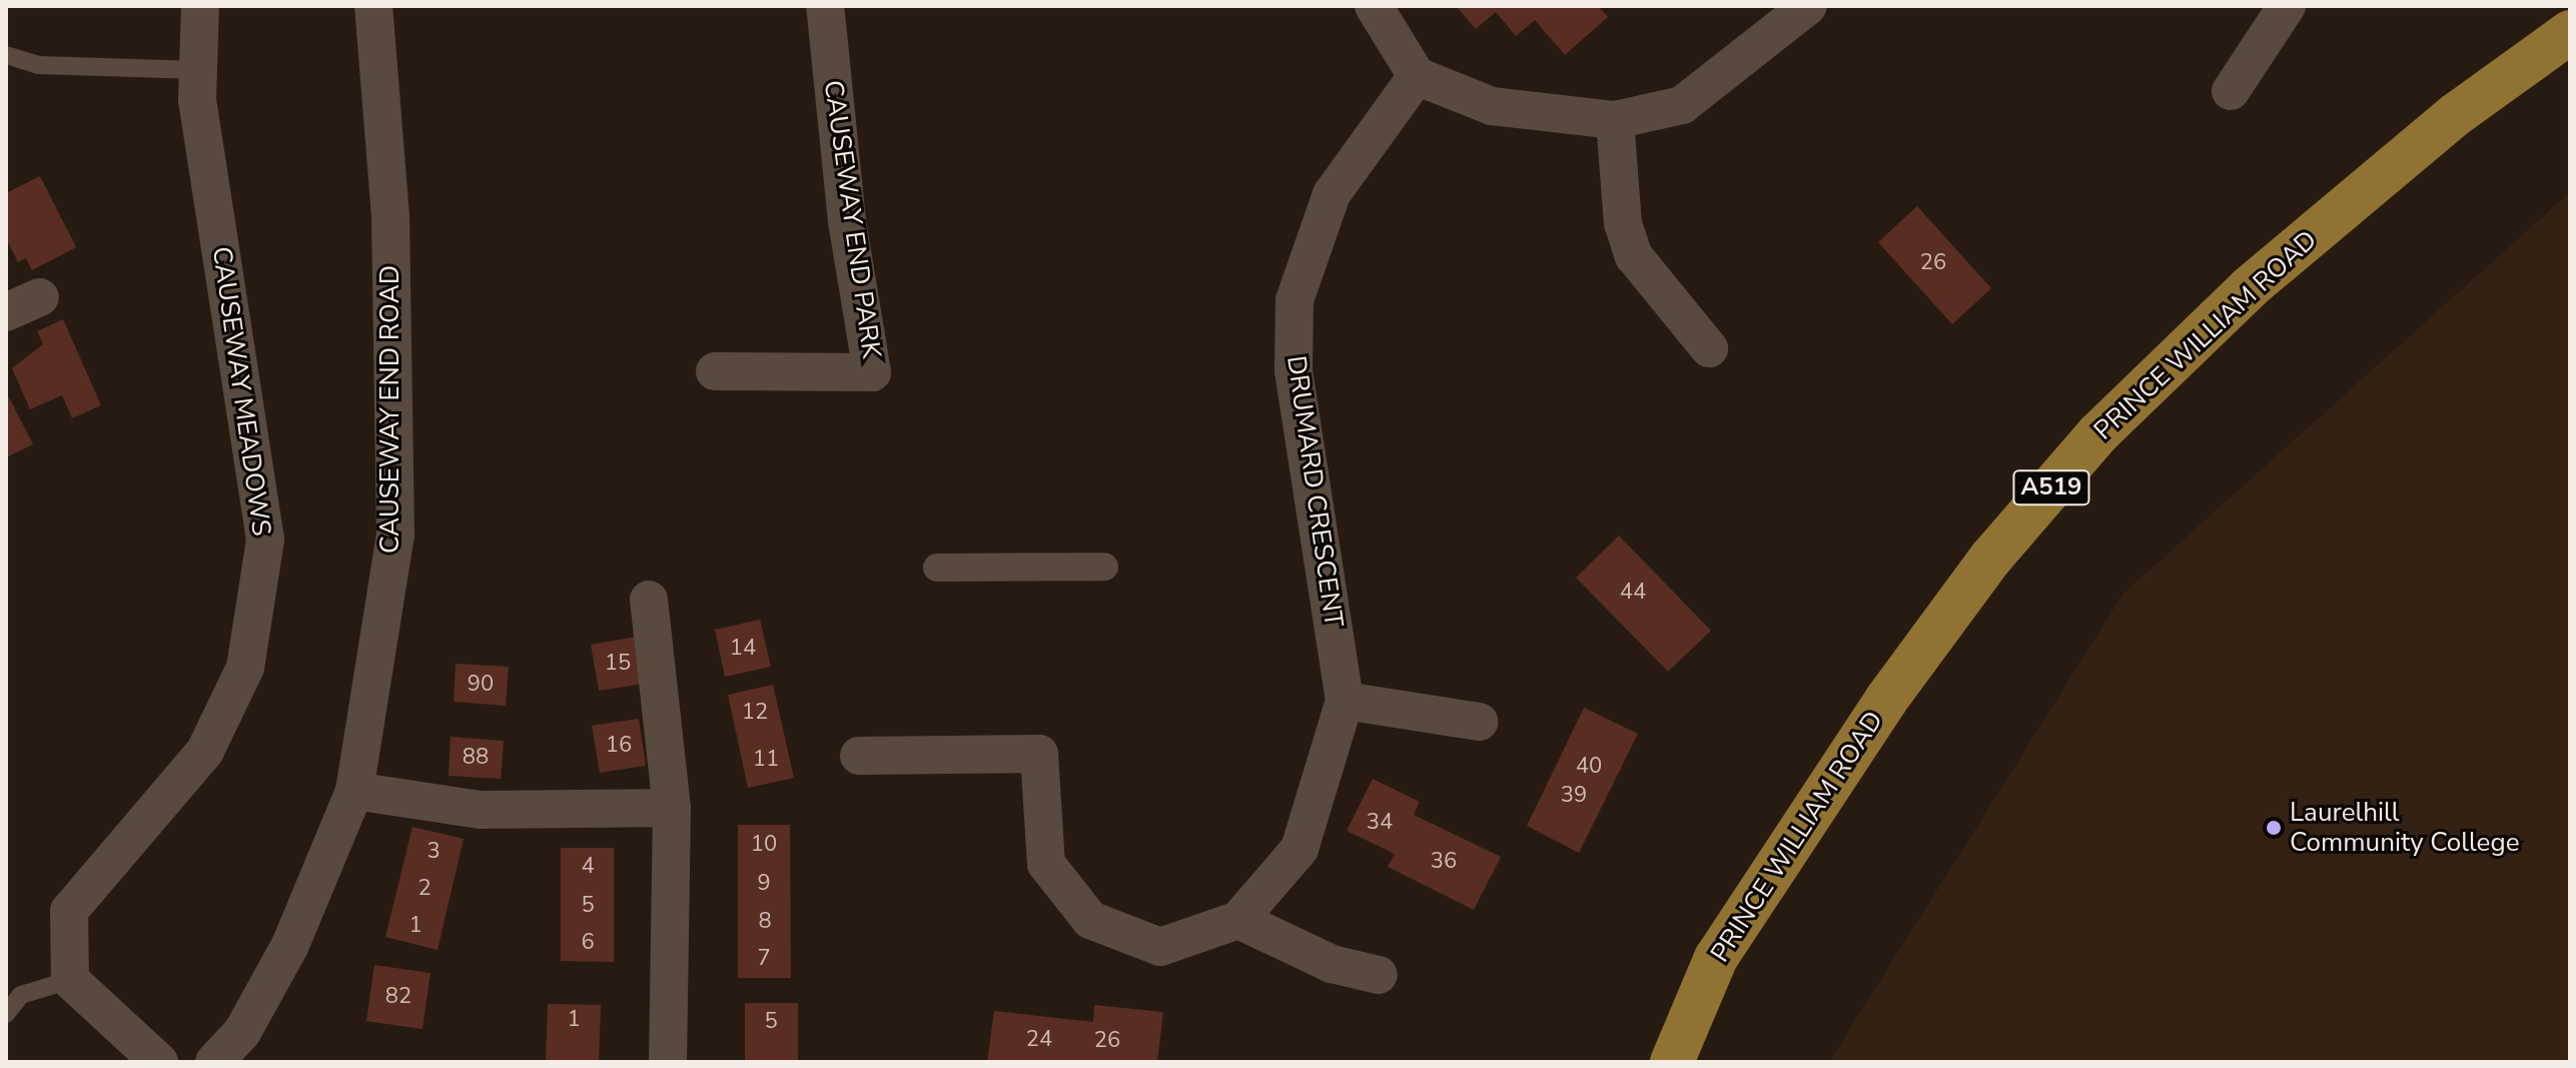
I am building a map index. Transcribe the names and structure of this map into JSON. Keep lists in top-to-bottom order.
{
  "streets": {
    "main road": ["PRINCE WILLIAM ROAD", "A519"],
    "street": [
      "CAUSEWAY END PARK",
      "CAUSEWAY MEADOWS",
      "CAUSEWAY END ROAD",
      "DRUMARD CRESCENT"
    ]
  },
  "places": ["Laurelhill Community College"],
  "house_numbers": [
    "26",
    "44",
    "14",
    "15",
    "90",
    "12",
    "16",
    "88",
    "11",
    "40",
    "39",
    "34",
    "10",
    "3",
    "36",
    "4",
    "9",
    "2",
    "5",
    "8",
    "1",
    "6",
    "7",
    "82",
    "1",
    "5",
    "24",
    "26"
  ]
}
